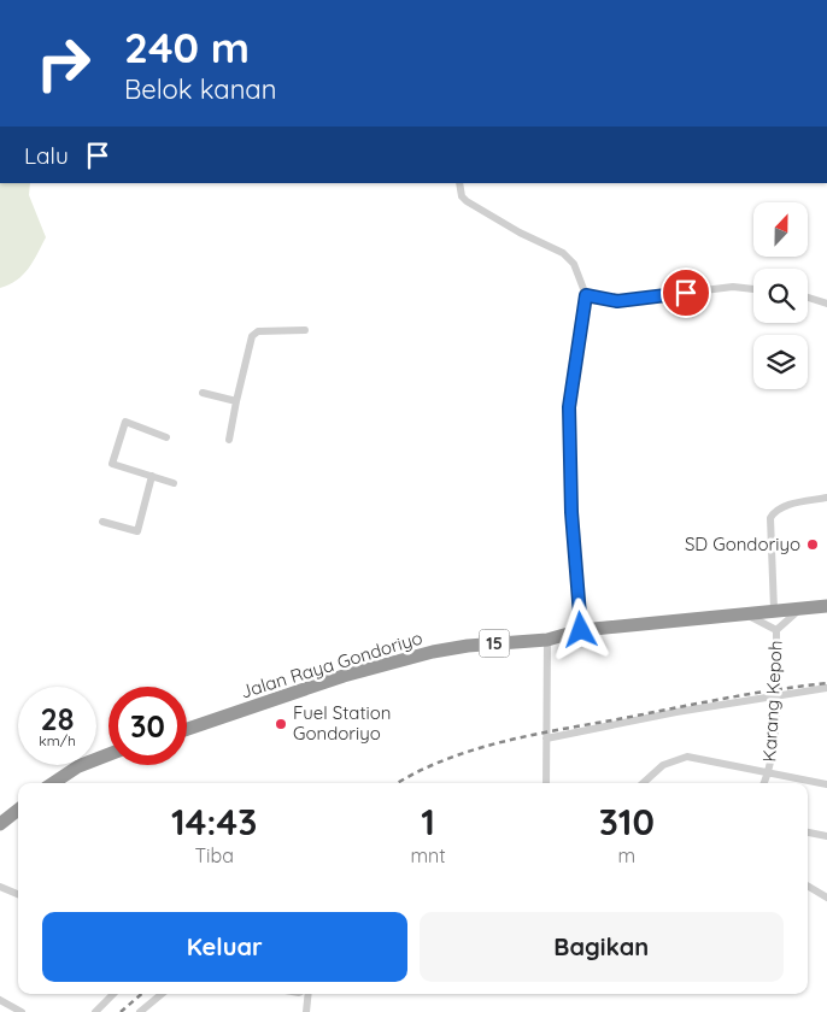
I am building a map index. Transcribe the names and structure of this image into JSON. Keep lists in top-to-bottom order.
{
  "streets": {
    "highway": ["15", "Jalan Raya Gondoriyo"],
    "street": ["Karang Kepoh"]
  },
  "places": ["SD Gondoriyo", "Fuel Station Gondoriyo"],
  "north": "top",
  "page": {
    "turn": ["240 m", "Belok kanan"],
    "then": "Lalu",
    "speed": "28 km/h",
    "limit": "30",
    "eta": [
      "14:43",
      "Tiba",
      "1",
      "mnt",
      "310",
      "m"
    ],
    "buttons": ["Keluar", "Bagikan"]
  }
}
